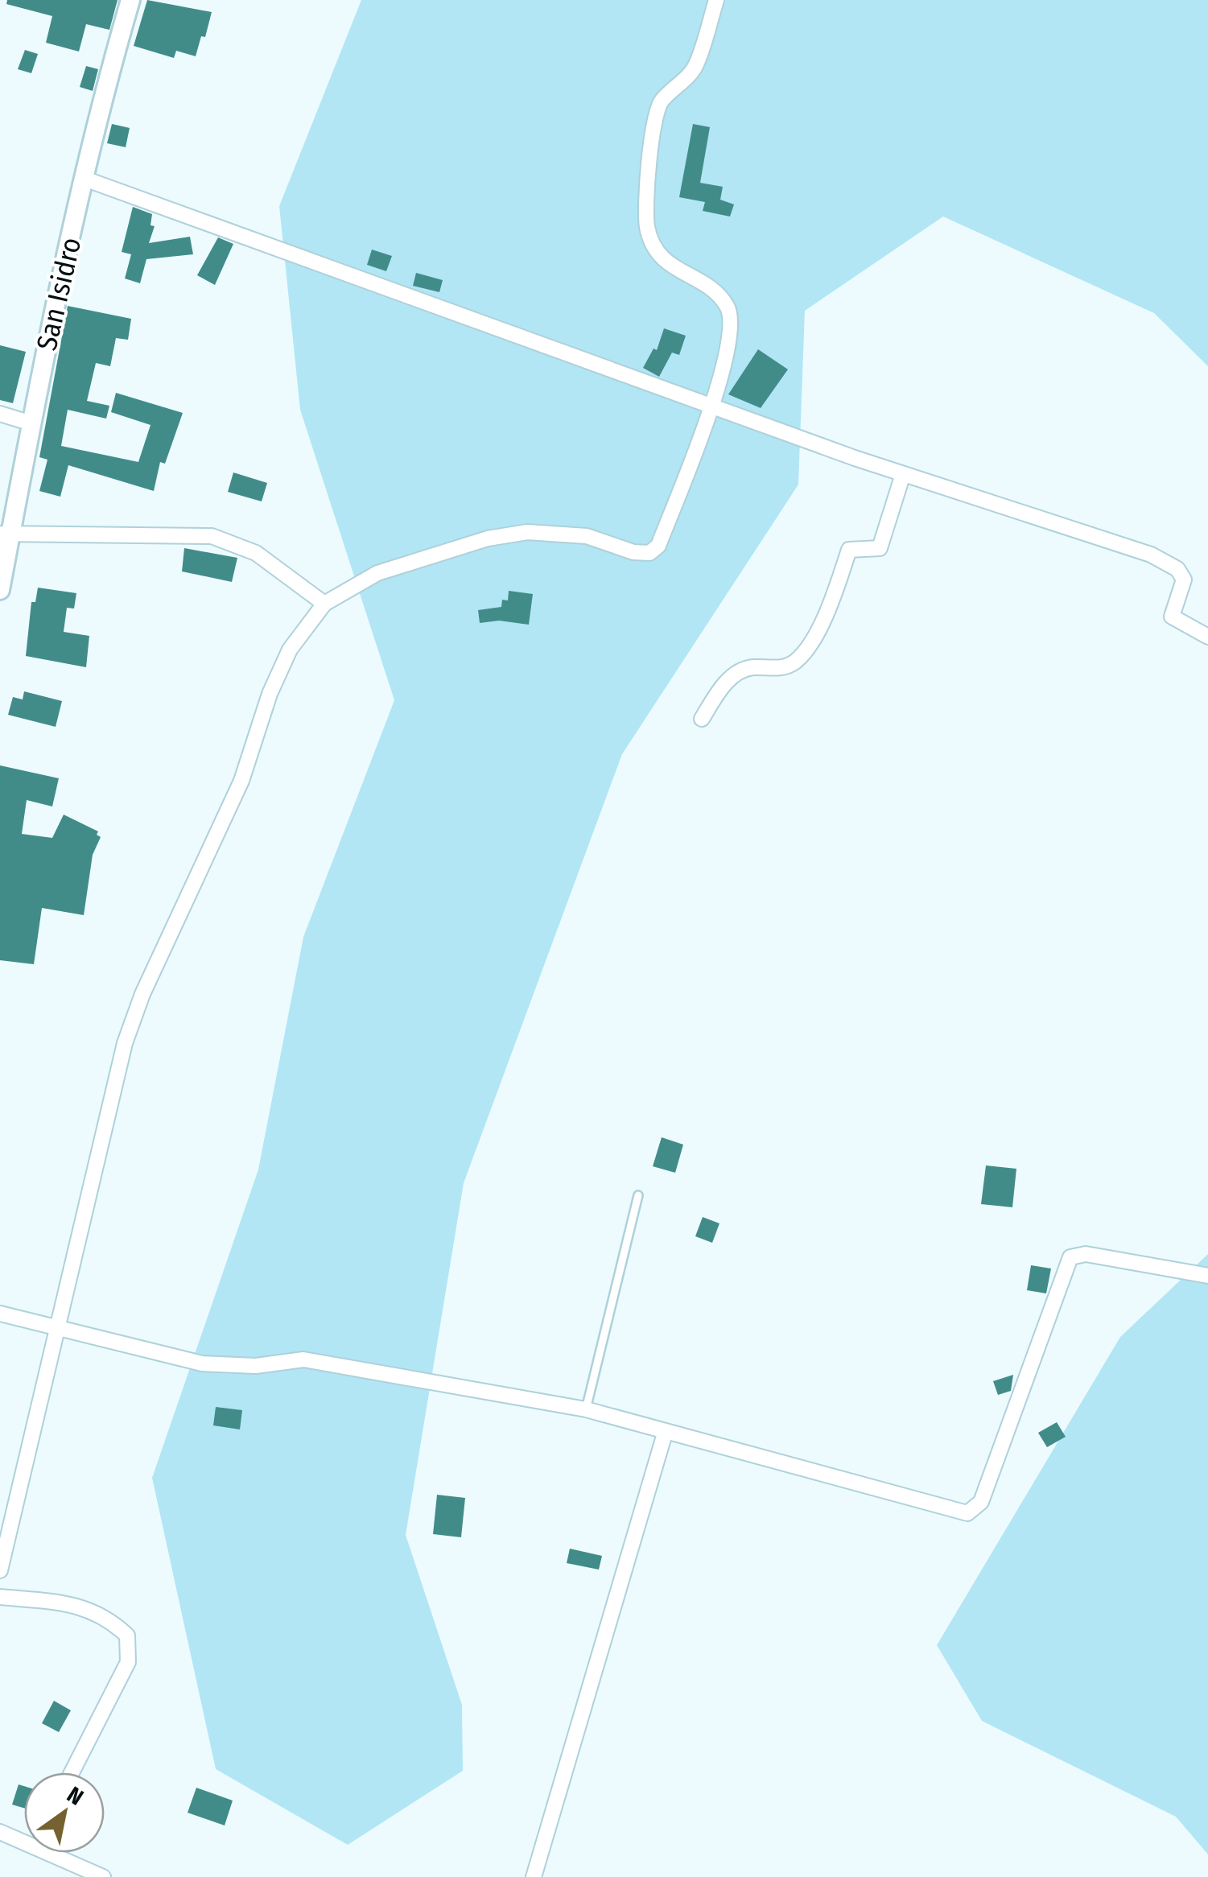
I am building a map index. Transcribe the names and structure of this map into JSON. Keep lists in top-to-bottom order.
{
  "streets": {
    "street": ["San Isidro"]
  },
  "north": "top right"
}
